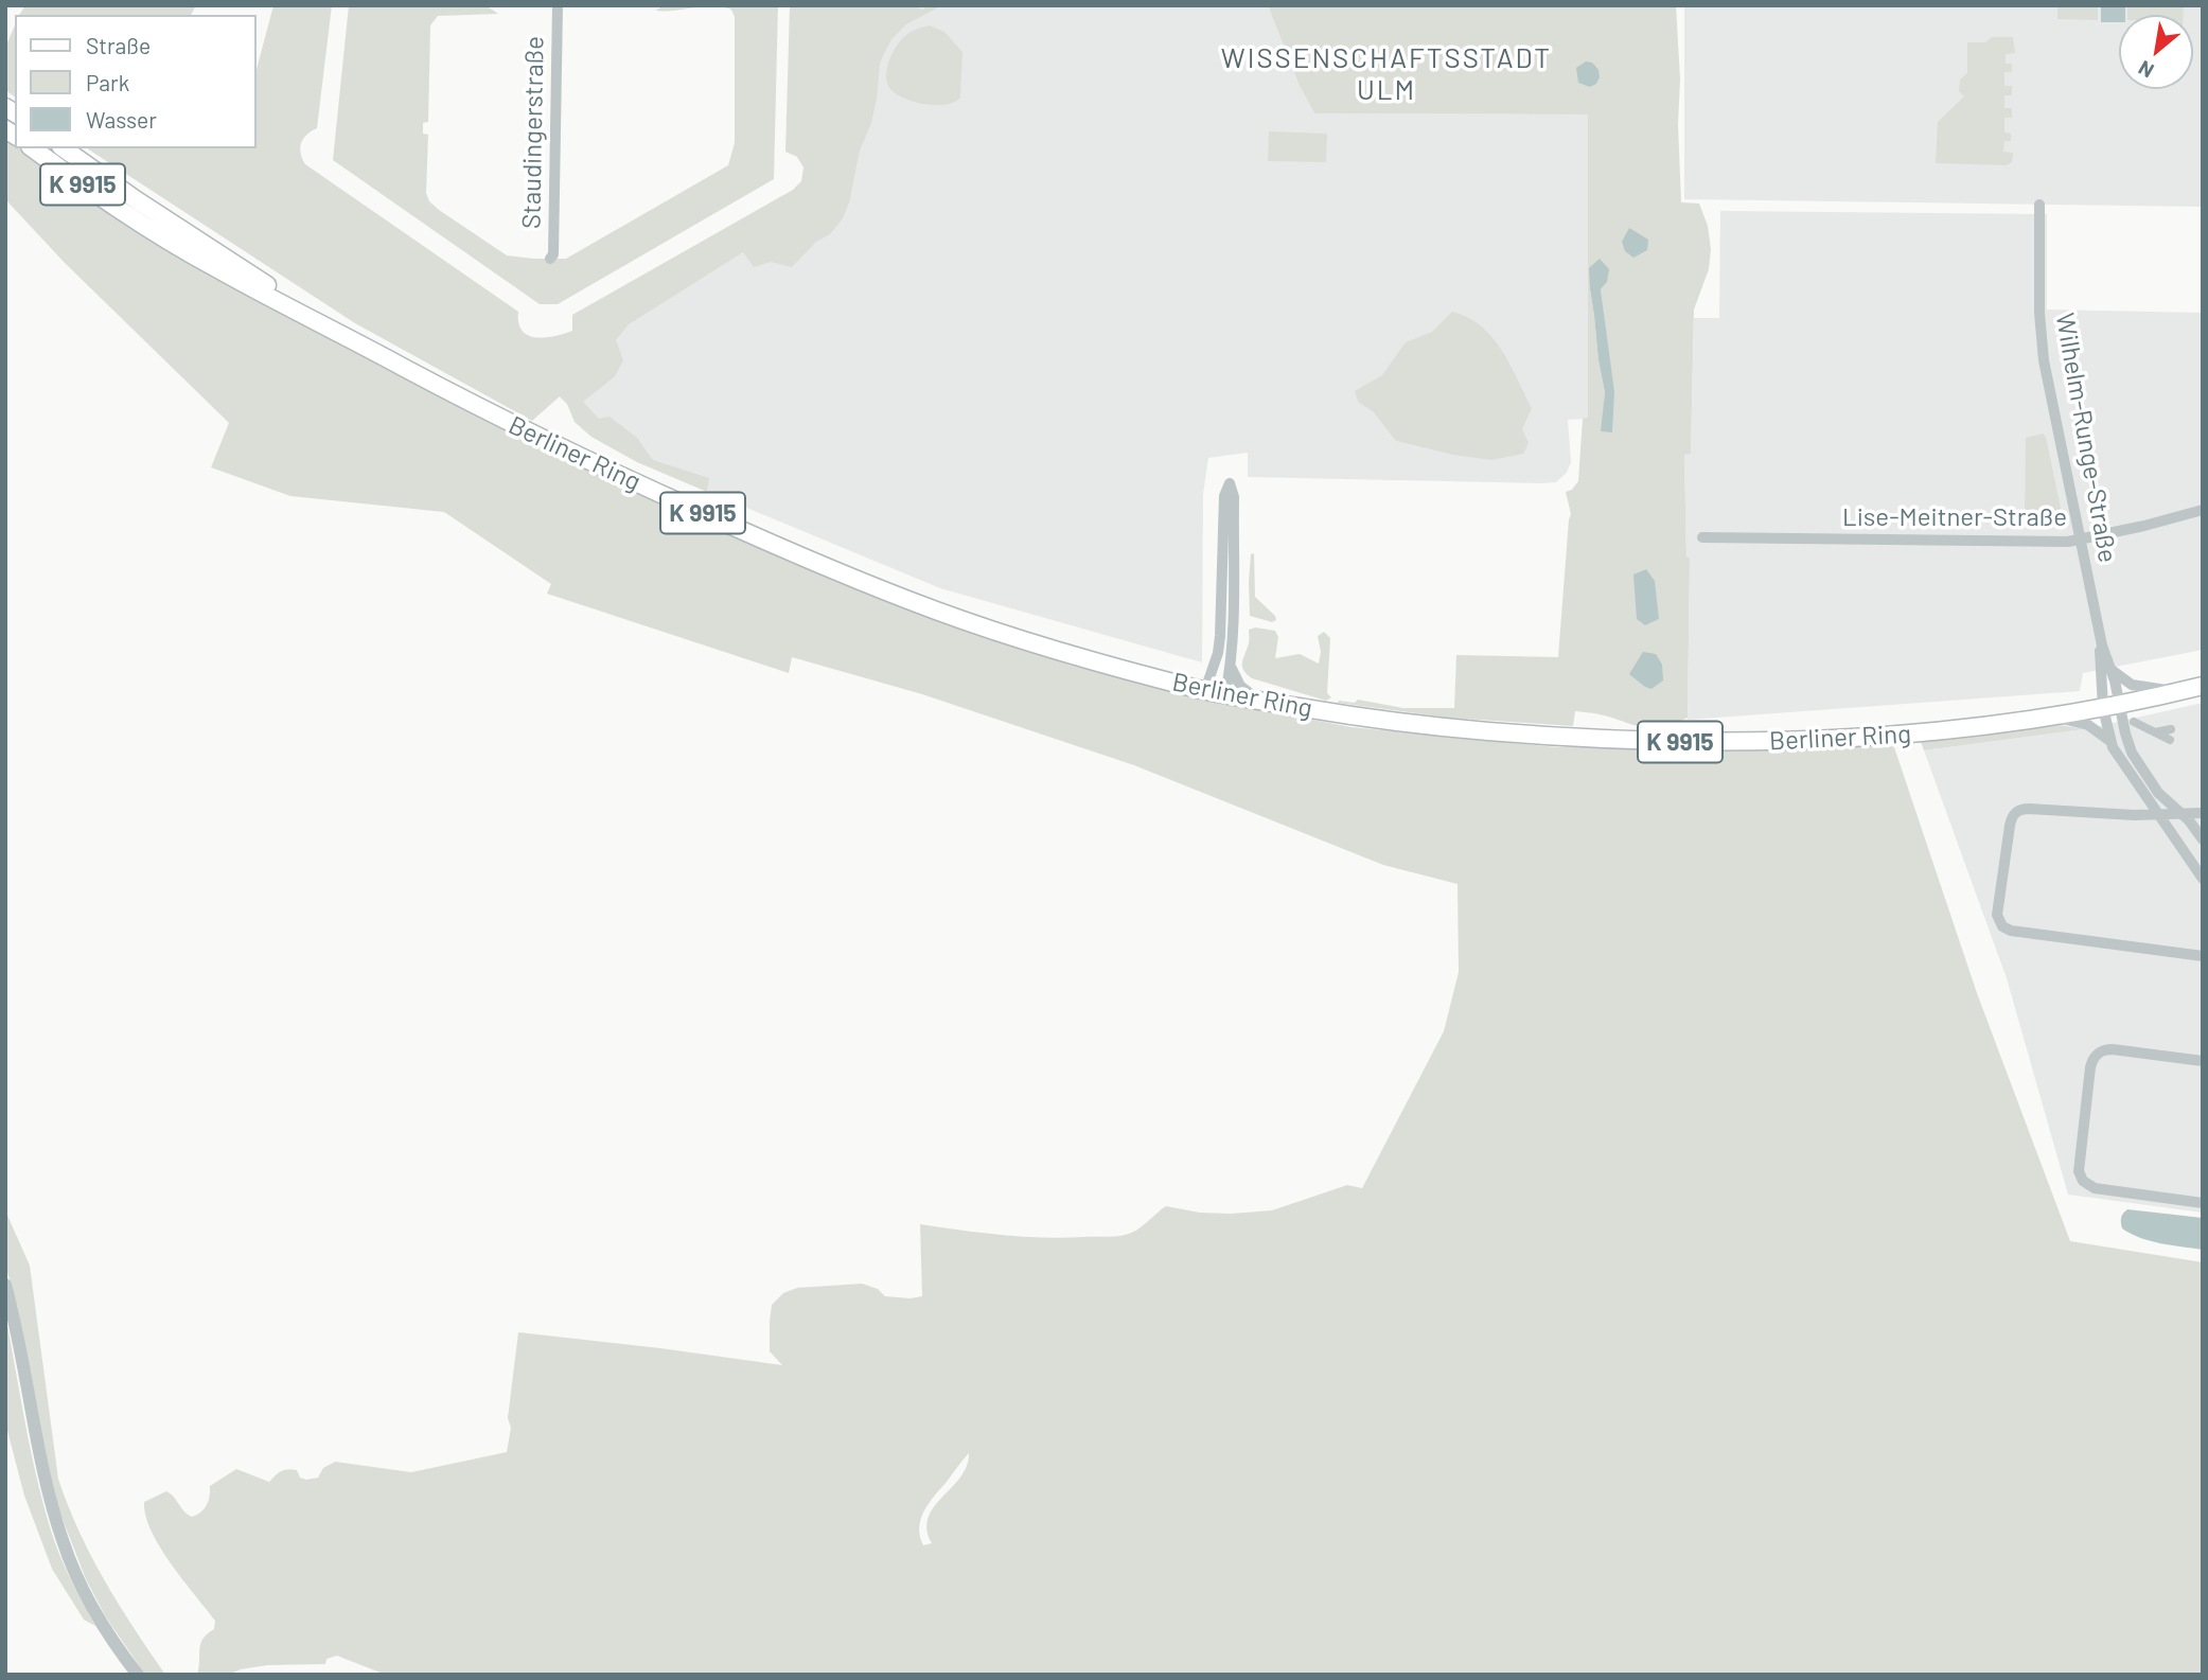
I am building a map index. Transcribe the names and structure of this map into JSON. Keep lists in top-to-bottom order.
{
  "streets": {
    "main road": ["K 9915", "Berliner Ring"],
    "street": ["Staudingerstraße", "Wilhelm-Runge-Straße", "Lise-Meitner-Straße"]
  },
  "crossings": [
    ["Wilhelm-Runge-Straße", "Berliner Ring"],
    ["Wilhelm-Runge-Straße", "Lise-Meitner-Straße"]
  ],
  "districts": ["WISSENSCHAFTSSTADT ULM"],
  "legend": ["Straße", "Park", "Wasser"],
  "north": "bottom left"
}
